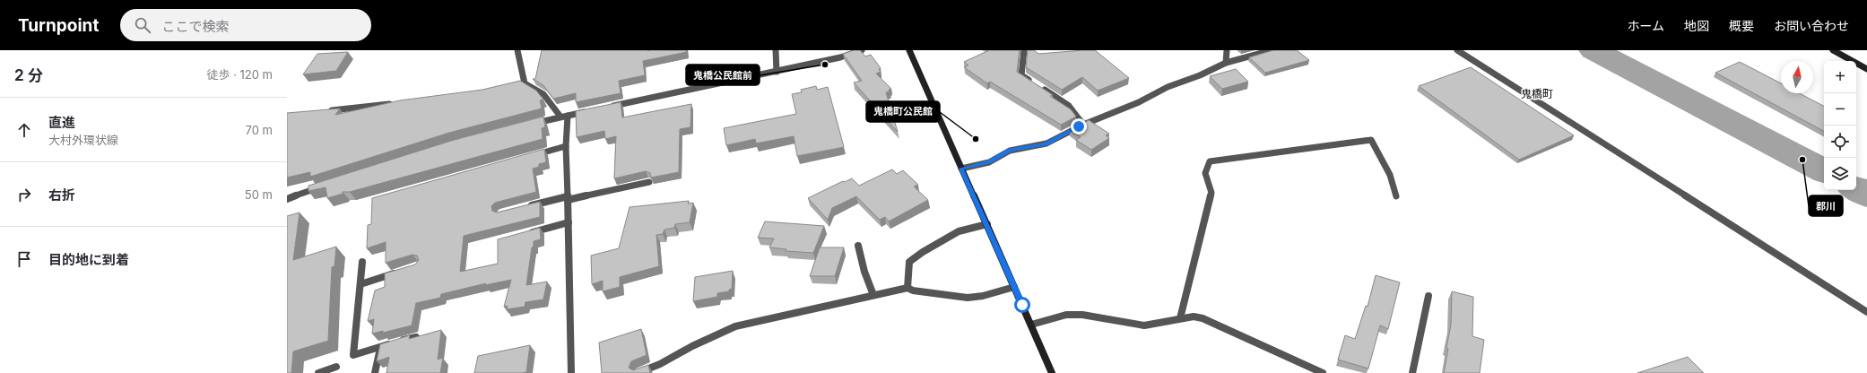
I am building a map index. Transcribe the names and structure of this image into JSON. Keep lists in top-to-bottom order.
{
  "districts": ["鬼橋町"],
  "places": ["鬼橋公民館前", "鬼橋町公民館", "郡川"],
  "north": "top",
  "page": {
    "header": "Turnpoint",
    "search": "ここで検索",
    "nav": [
      "ホーム",
      "地図",
      "概要",
      "お問い合わせ"
    ],
    "heading": ["2 分", "徒歩 · 120 m"],
    "map_buttons": ["+", "−"],
    "list": [
      ["直進", "大村外環状線", "70 m"],
      ["右折", "50 m"],
      "目的地に到着"
    ]
  }
}
